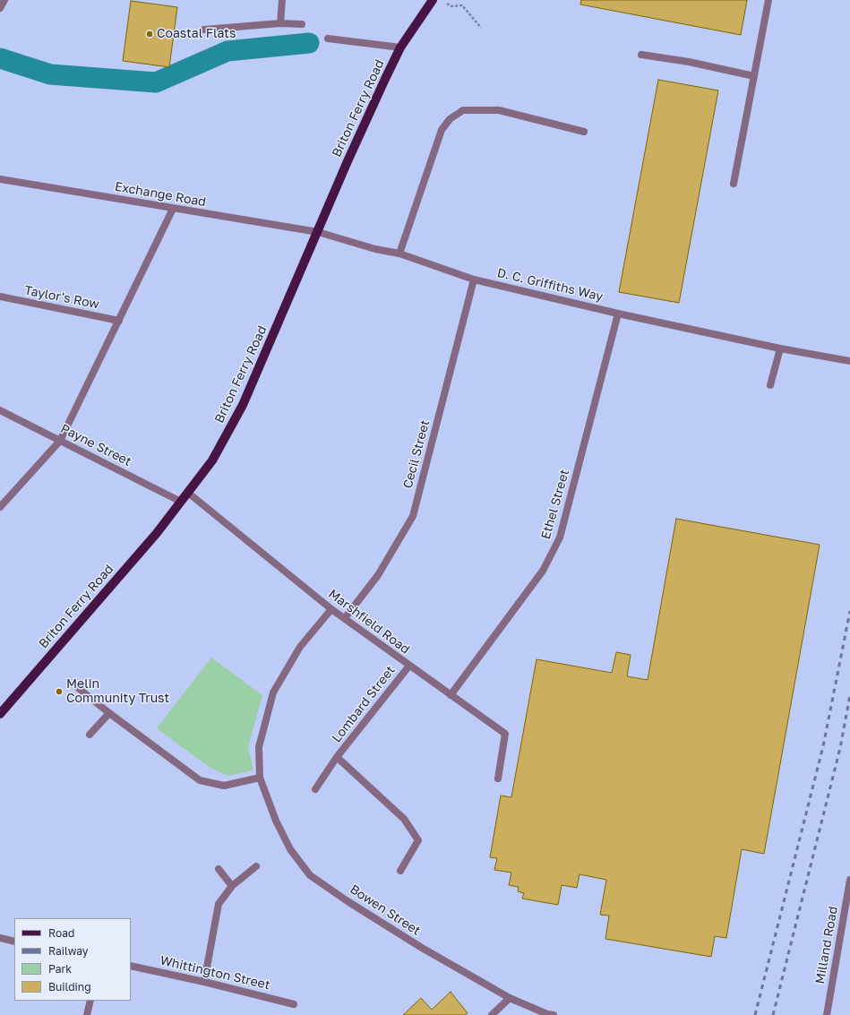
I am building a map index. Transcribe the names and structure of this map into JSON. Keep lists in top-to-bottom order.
{
  "streets": {
    "main road": ["Briton Ferry Road"],
    "street": [
      "Exchange Road",
      "D. C. Griffiths Way",
      "Taylor's Row",
      "Payne Street",
      "Cecil Street",
      "Ethel Street",
      "Marshfield Road",
      "Lombard Street",
      "Bowen Street",
      "Milland Road",
      "Whittington Street"
    ]
  },
  "crossings": [
    ["Briton Ferry Road", "Exchange Road"],
    ["Briton Ferry Road", "D. C. Griffiths Way"],
    ["Briton Ferry Road", "Payne Street"],
    ["Briton Ferry Road", "Marshfield Road"],
    ["Exchange Road", "D. C. Griffiths Way"],
    ["D. C. Griffiths Way", "Cecil Street"],
    ["D. C. Griffiths Way", "Ethel Street"],
    ["Cecil Street", "Marshfield Road"],
    ["Ethel Street", "Marshfield Road"],
    ["Marshfield Road", "Lombard Street"],
    ["Marshfield Road", "Bowen Street"]
  ],
  "places": ["Coastal Flats", "Melin Community Trust"],
  "legend": [
    "Road",
    "Railway",
    "Park",
    "Building"
  ]
}
